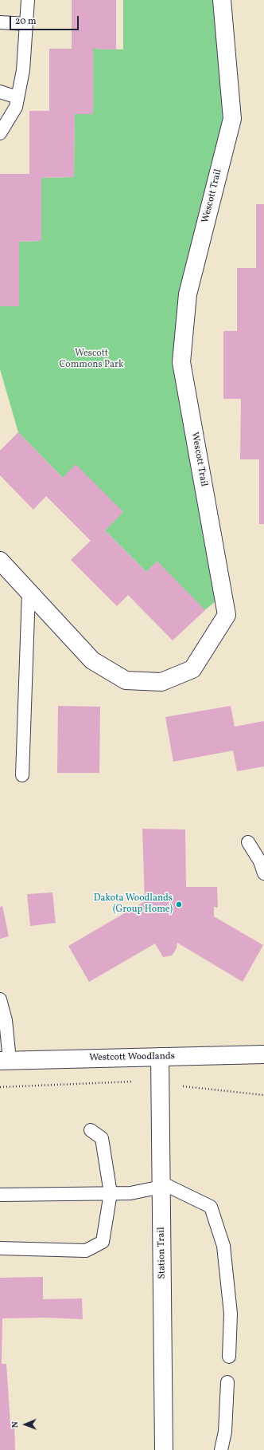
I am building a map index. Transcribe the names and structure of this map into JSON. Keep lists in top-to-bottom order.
{
  "streets": {
    "street": ["Wescott Trail", "Westcott Woodlands", "Station Trail"]
  },
  "crossings": [
    ["Westcott Woodlands", "Station Trail"]
  ],
  "parks": ["Wescott Commons Park"],
  "places": ["Dakota Woodlands (Group Home)"],
  "scale_bar": "20 m",
  "north": "left"
}
